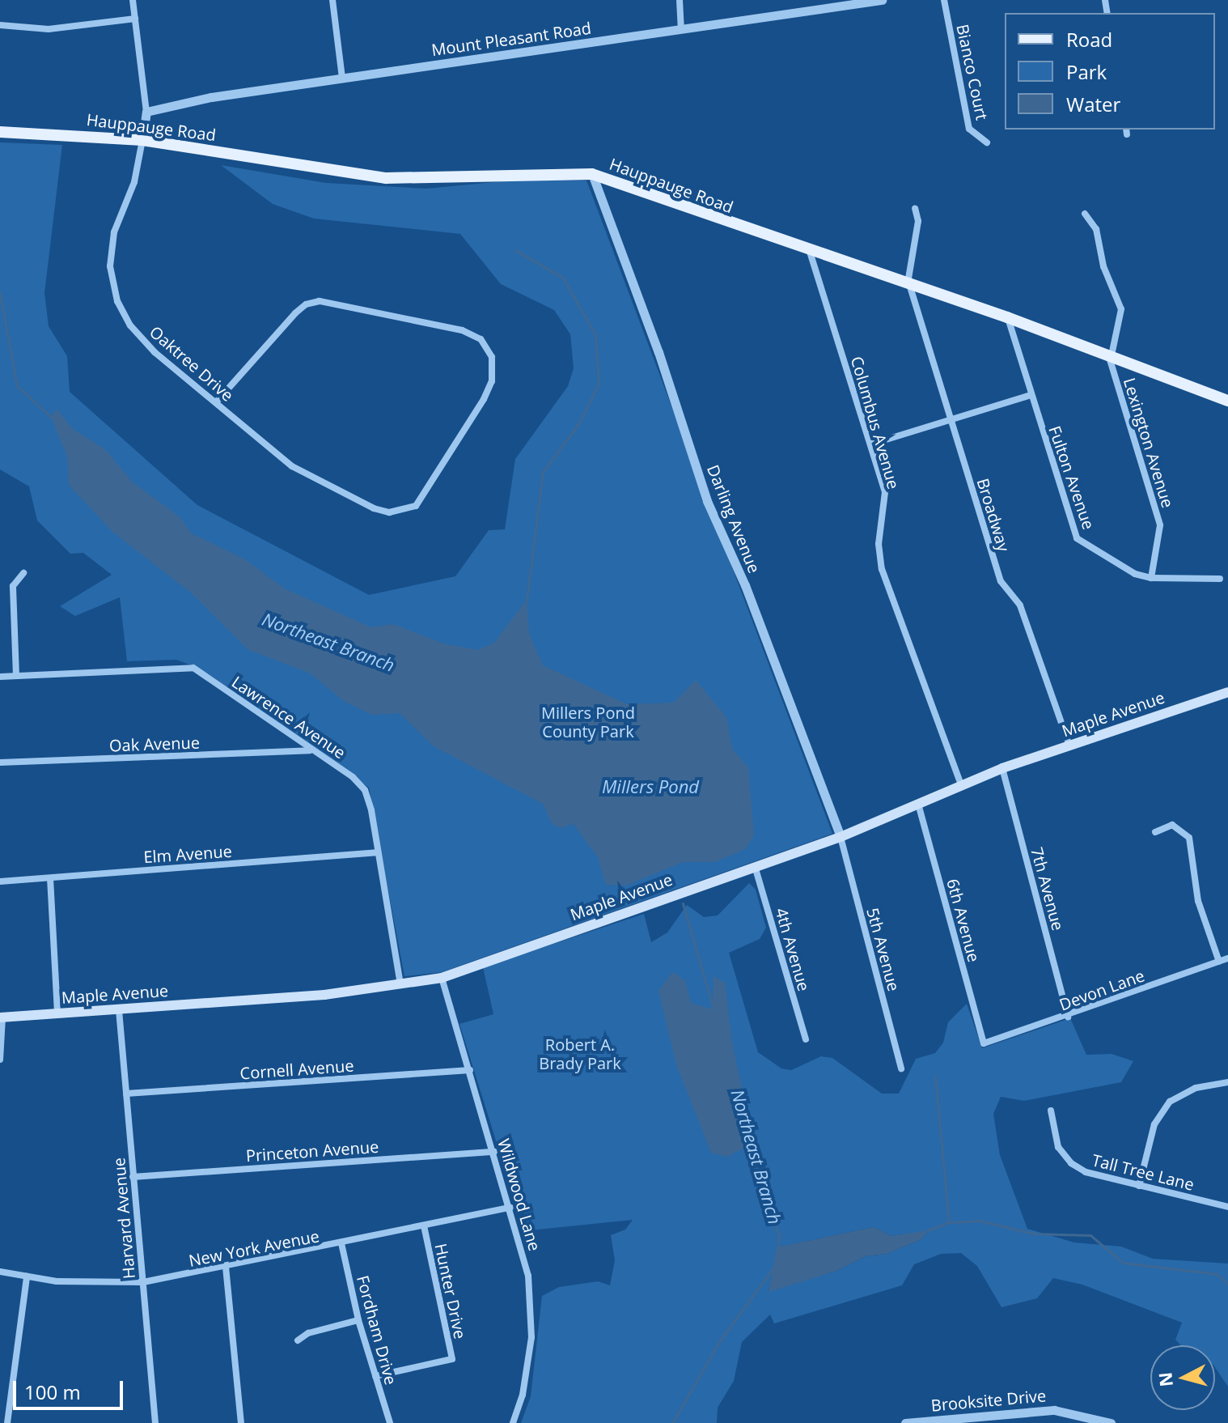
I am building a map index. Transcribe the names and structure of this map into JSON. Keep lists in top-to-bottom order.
{
  "streets": {
    "main road": ["Hauppauge Road", "Maple Avenue"],
    "street": [
      "Mount Pleasant Road",
      "Bianco Court",
      "Oaktree Drive",
      "Columbus Avenue",
      "Lexington Avenue",
      "Fulton Avenue",
      "Broadway",
      "Darling Avenue",
      "Lawrence Avenue",
      "Oak Avenue",
      "Elm Avenue",
      "7th Avenue",
      "6th Avenue",
      "4th Avenue",
      "5th Avenue",
      "Devon Lane",
      "Cornell Avenue",
      "Princeton Avenue",
      "Tall Tree Lane",
      "Wildwood Lane",
      "Harvard Avenue",
      "New York Avenue",
      "Hunter Drive",
      "Fordham Drive",
      "Brooksite Drive"
    ]
  },
  "crossings": [
    ["Hauppauge Road", "Oaktree Drive"],
    ["Hauppauge Road", "Columbus Avenue"],
    ["Hauppauge Road", "Lexington Avenue"],
    ["Hauppauge Road", "Fulton Avenue"],
    ["Hauppauge Road", "Broadway"],
    ["Hauppauge Road", "Darling Avenue"],
    ["Columbus Avenue", "Maple Avenue"],
    ["Lexington Avenue", "Fulton Avenue"],
    ["Broadway", "Maple Avenue"],
    ["Darling Avenue", "Maple Avenue"],
    ["Darling Avenue", "5th Avenue"],
    ["Maple Avenue", "Lawrence Avenue"],
    ["Maple Avenue", "7th Avenue"],
    ["Maple Avenue", "6th Avenue"],
    ["Maple Avenue", "4th Avenue"],
    ["Maple Avenue", "5th Avenue"],
    ["Maple Avenue", "Wildwood Lane"],
    ["Maple Avenue", "Harvard Avenue"],
    ["Lawrence Avenue", "Oak Avenue"],
    ["Lawrence Avenue", "Elm Avenue"],
    ["7th Avenue", "Devon Lane"],
    ["6th Avenue", "Devon Lane"],
    ["Cornell Avenue", "Wildwood Lane"],
    ["Cornell Avenue", "Harvard Avenue"],
    ["Princeton Avenue", "Wildwood Lane"],
    ["Princeton Avenue", "Harvard Avenue"],
    ["Wildwood Lane", "New York Avenue"],
    ["Harvard Avenue", "New York Avenue"],
    ["New York Avenue", "Hunter Drive"],
    ["New York Avenue", "Fordham Drive"],
    ["Hunter Drive", "Fordham Drive"]
  ],
  "water": ["Northeast Branch", "Millers Pond"],
  "parks": ["Millers Pond County Park", "Robert A. Brady Park"],
  "legend": ["Road", "Park", "Water"],
  "scale_bar": "100 m",
  "north": "left"
}
